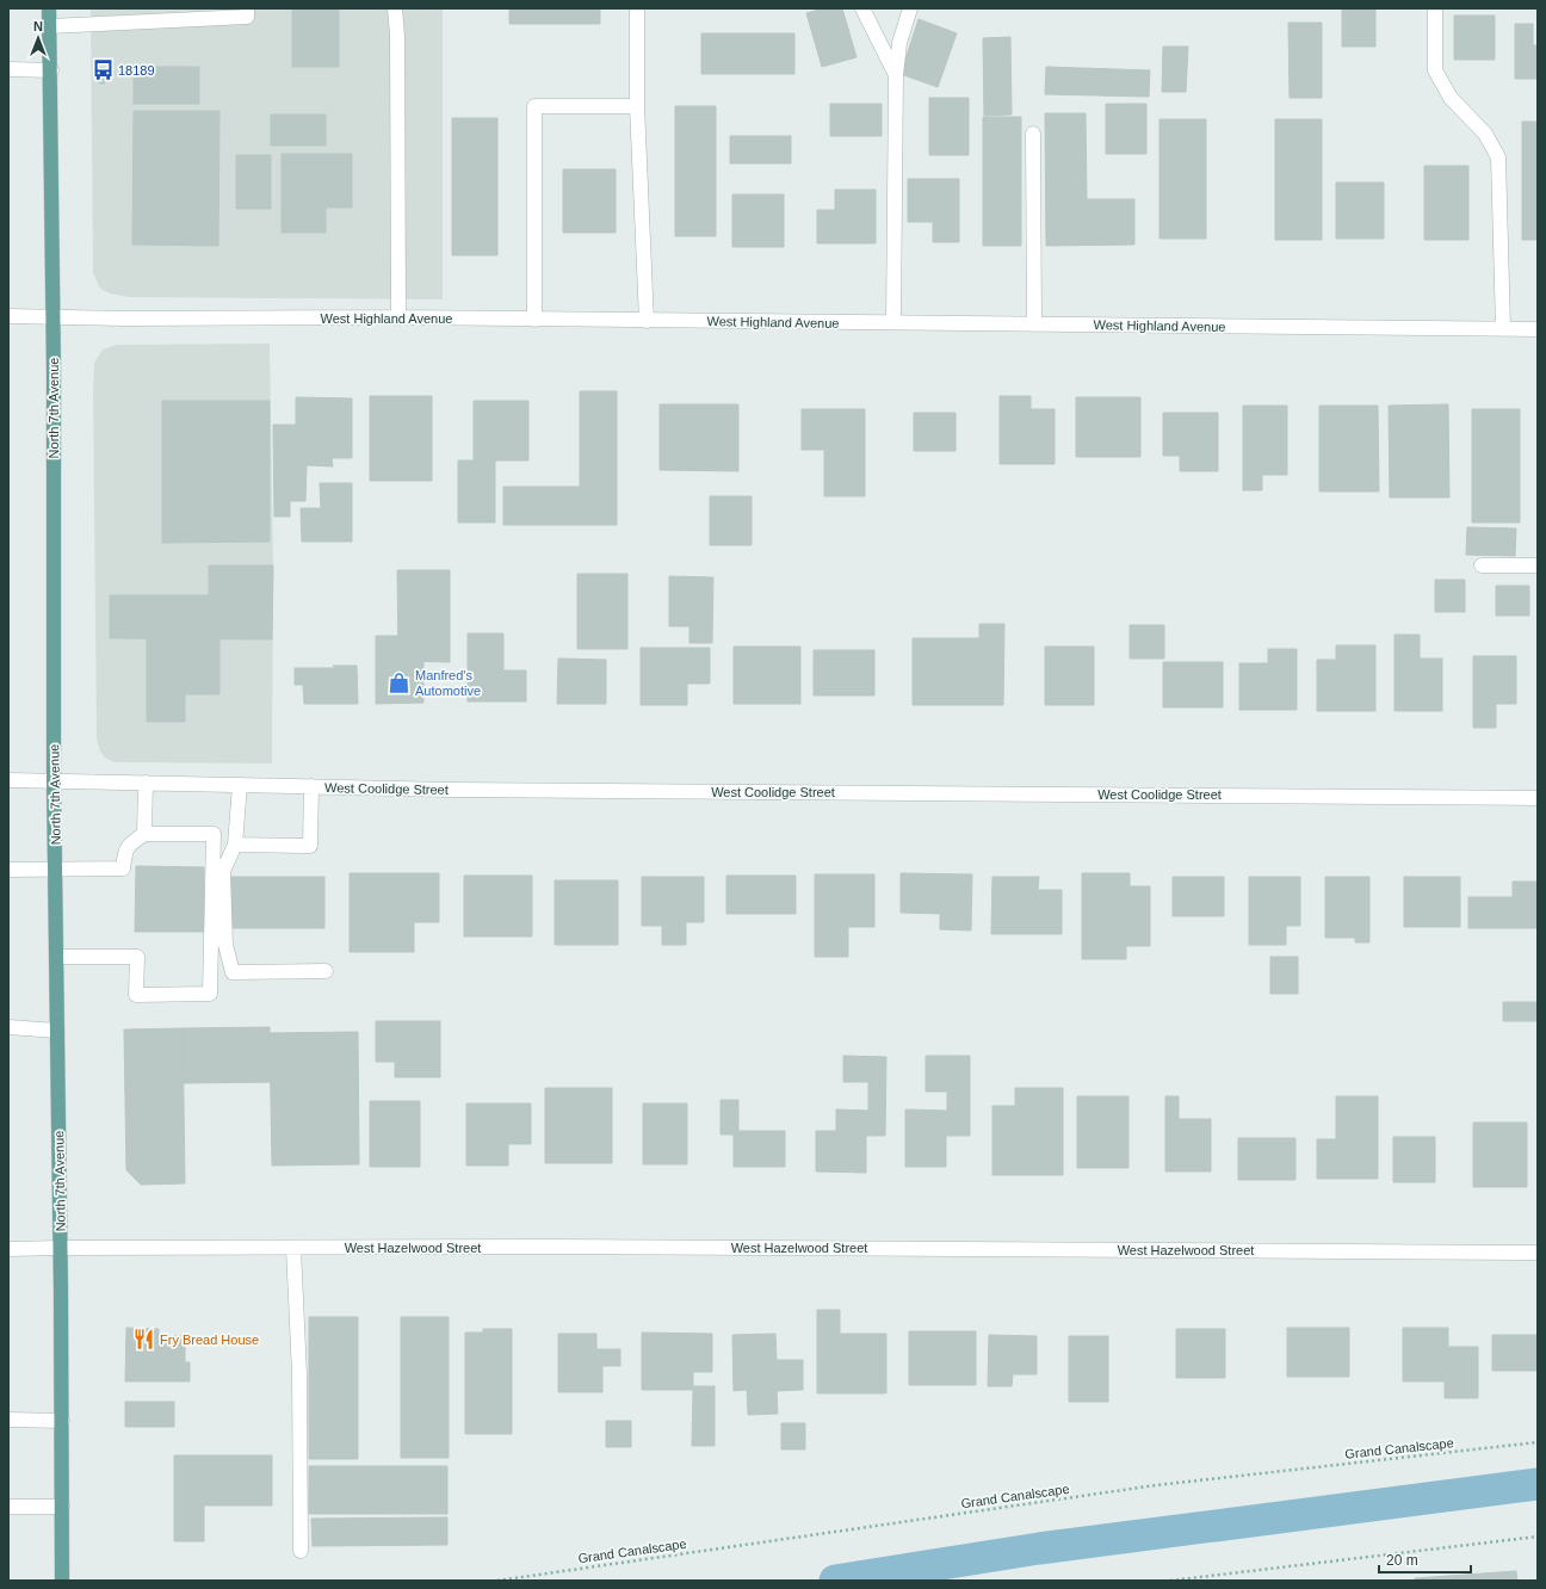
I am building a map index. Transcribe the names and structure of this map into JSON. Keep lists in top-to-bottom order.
{
  "streets": {
    "main road": ["North 7th Avenue"],
    "street": ["West Highland Avenue", "West Coolidge Street", "West Hazelwood Street"],
    "path": ["Grand Canalscape"]
  },
  "crossings": [
    ["West Highland Avenue", "North 7th Avenue"],
    ["North 7th Avenue", "West Coolidge Street"],
    ["North 7th Avenue", "West Hazelwood Street"]
  ],
  "places": {
    "bus stop": ["18189"],
    "shop": ["Manfred's Automotive"],
    "restaurant": ["Fry Bread House"]
  },
  "scale_bar": "20 m",
  "north": "top"
}
